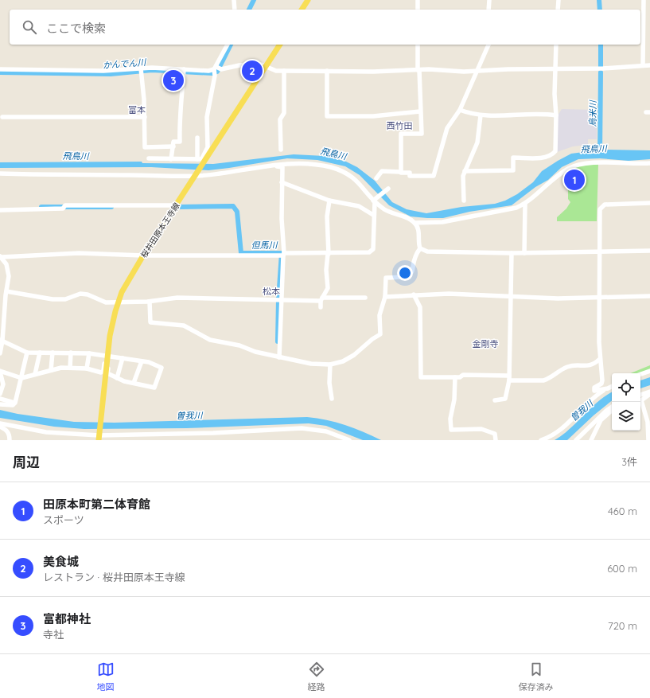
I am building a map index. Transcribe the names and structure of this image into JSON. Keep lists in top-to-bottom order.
{
  "streets": {
    "main road": ["桜井田原本王寺線"]
  },
  "districts": [
    "富本",
    "西竹田",
    "松本",
    "金剛寺"
  ],
  "water": [
    "かんでん川",
    "烏米川",
    "飛鳥川",
    "但馬川",
    "曽我川"
  ],
  "page": {
    "search": "ここで検索",
    "pins": ["2", "3", "1"],
    "heading": ["周辺", "3件"],
    "list": [
      {
        "mark": "1",
        "name": "田原本町第二体育館",
        "note": "スポーツ",
        "value": "460 m"
      },
      {
        "mark": "2",
        "name": "美食城",
        "note": "レストラン · 桜井田原本王寺線",
        "value": "600 m"
      },
      {
        "mark": "3",
        "name": "富都神社",
        "note": "寺社",
        "value": "720 m"
      }
    ],
    "nav": ["地図", "経路", "保存済み"]
  }
}
